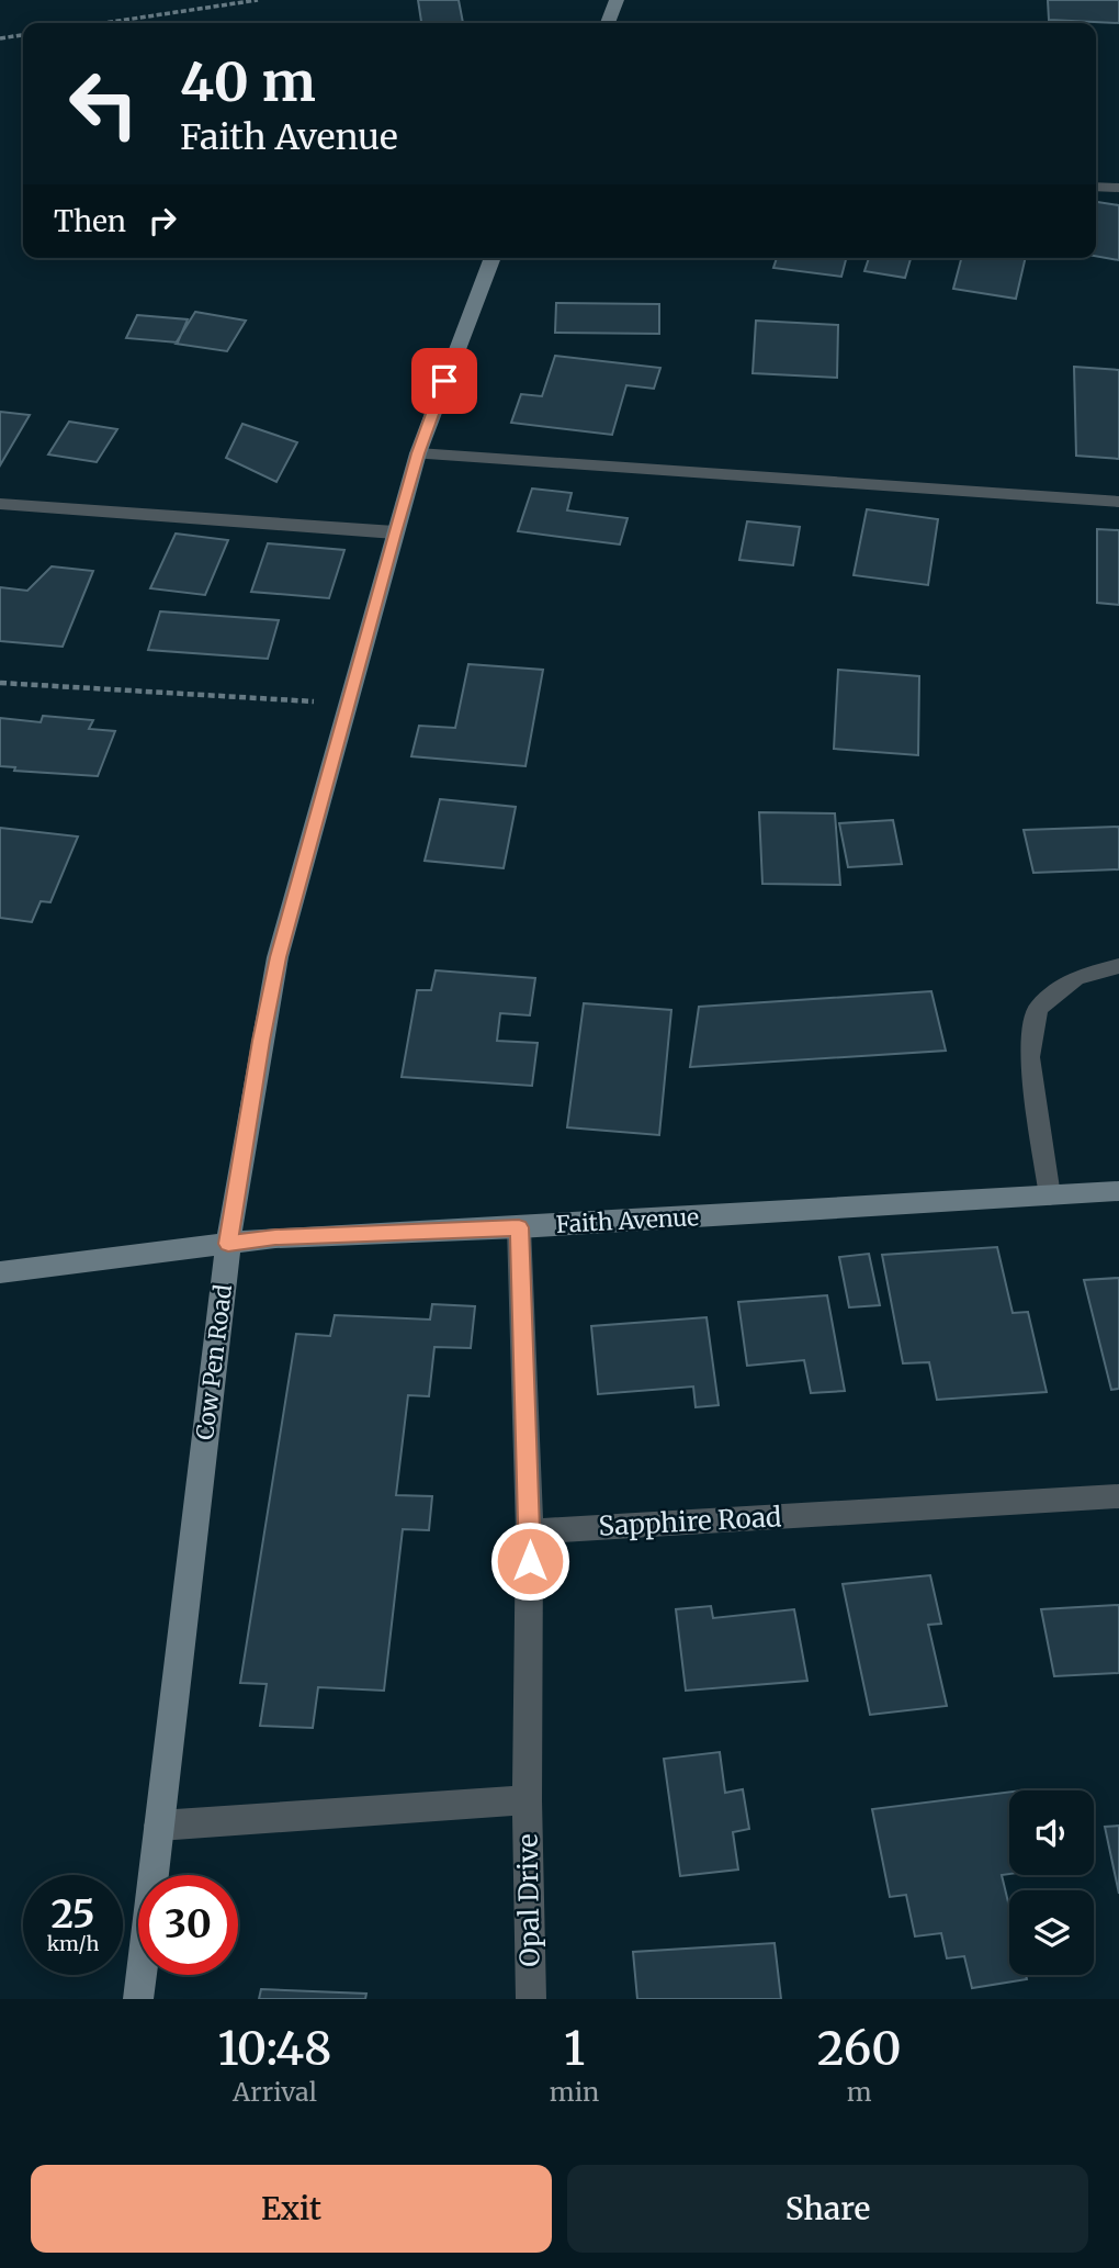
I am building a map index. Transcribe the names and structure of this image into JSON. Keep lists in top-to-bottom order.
{
  "streets": {
    "main road": ["Faith Avenue", "Cow Pen Road"],
    "street": ["Sapphire Road", "Opal Drive"]
  },
  "crossings": [
    ["Faith Avenue", "Cow Pen Road"]
  ],
  "page": {
    "turn": ["40 m", "Faith Avenue"],
    "then": "Then",
    "speed": "25 km/h",
    "limit": "30",
    "eta": [
      "10:48",
      "Arrival",
      "1",
      "min",
      "260",
      "m"
    ],
    "buttons": ["Exit", "Share"]
  }
}
